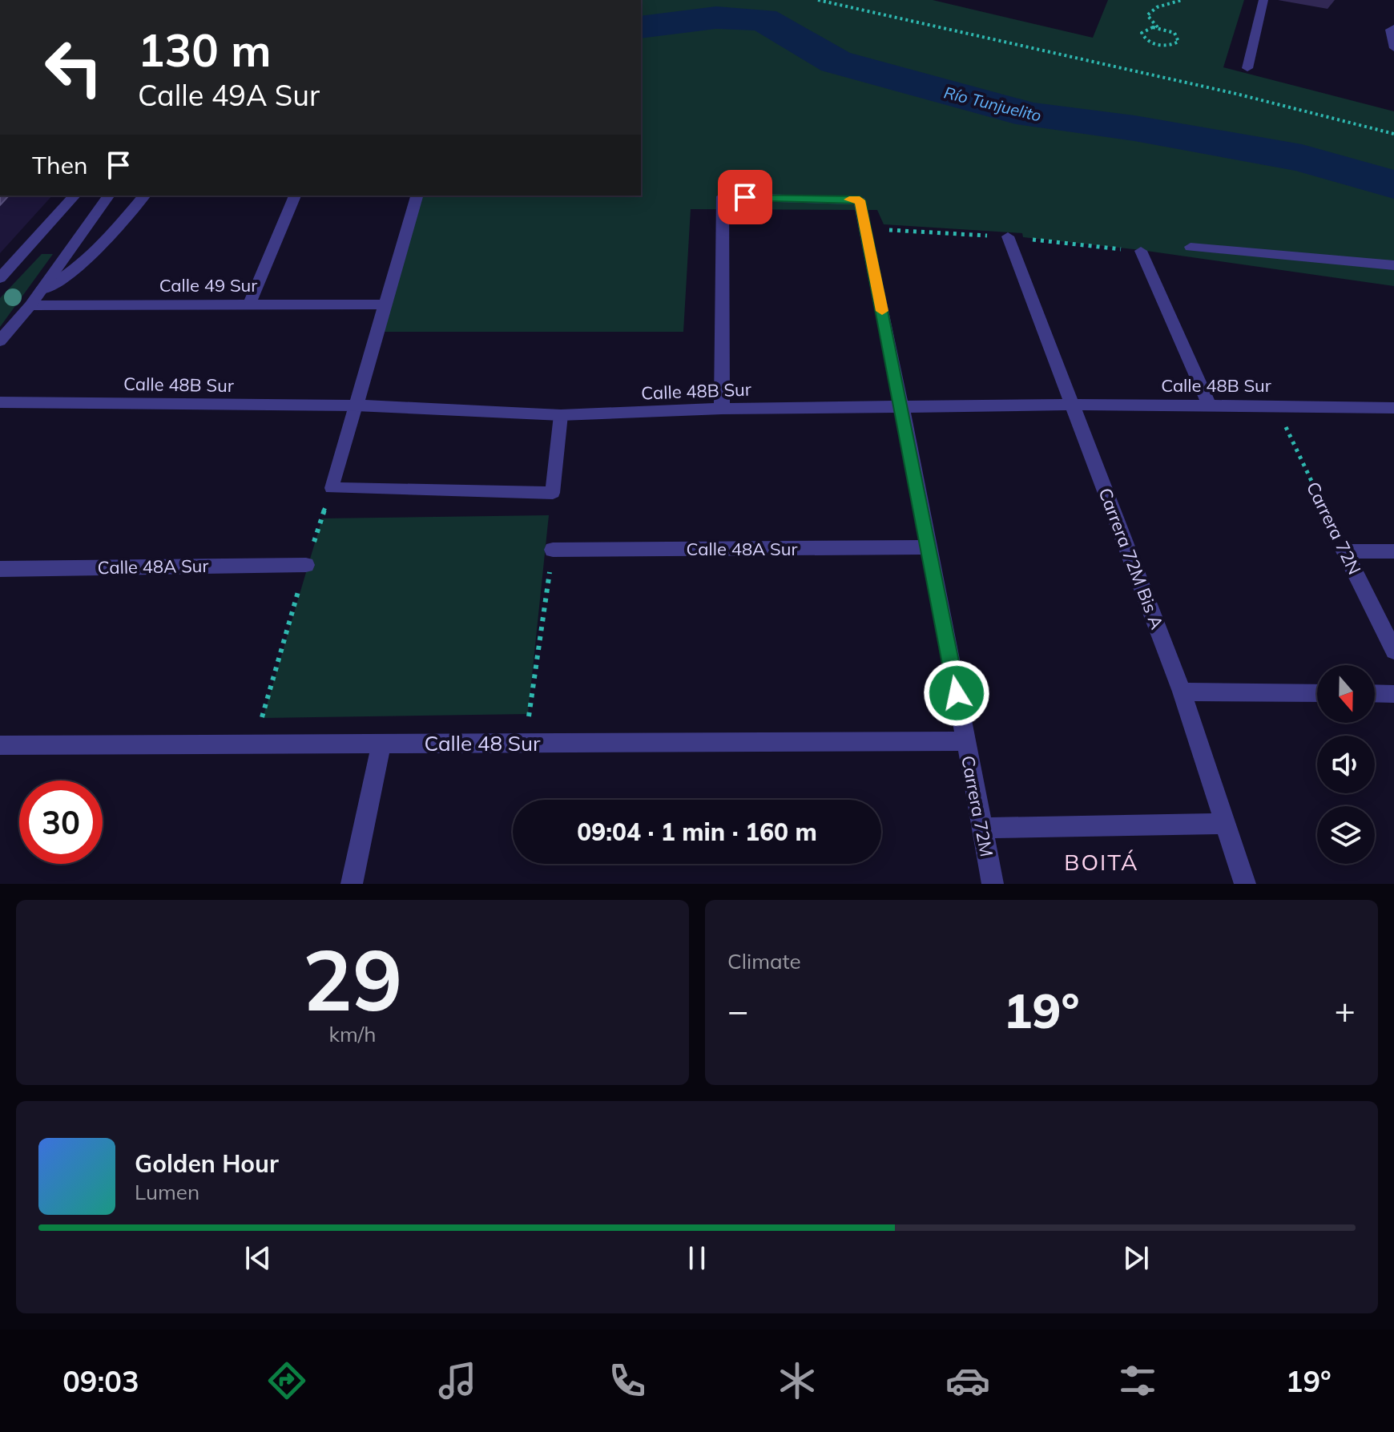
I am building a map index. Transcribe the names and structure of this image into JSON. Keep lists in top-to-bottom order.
{
  "streets": {
    "street": [
      "Calle 49 Sur",
      "Calle 48B Sur",
      "Carrera 72N",
      "Calle 48A Sur",
      "Carrera 72M Bis A",
      "Calle 48 Sur",
      "Carrera 72M"
    ]
  },
  "crossings": [
    ["Calle 48B Sur", "Carrera 72N"],
    ["Calle 48B Sur", "Carrera 72M Bis A"],
    ["Calle 48B Sur", "Carrera 72M"],
    ["Calle 48A Sur", "Carrera 72M"],
    ["Calle 48 Sur", "Carrera 72M"]
  ],
  "districts": ["BOITÁ"],
  "water": ["Río Tunjuelito"],
  "north": "bottom",
  "page": {
    "turn": ["130 m", "Calle 49A Sur"],
    "then": "Then",
    "limit": "30",
    "trip": "09:04 · 1 min · 160 m",
    "tile": [
      ["29", "km/h"],
      "Climate"
    ],
    "heat": ["−", "19°", "+"],
    "song": ["Golden Hour", "Lumen"],
    "tabs": ["09:03", "19°"]
  }
}
